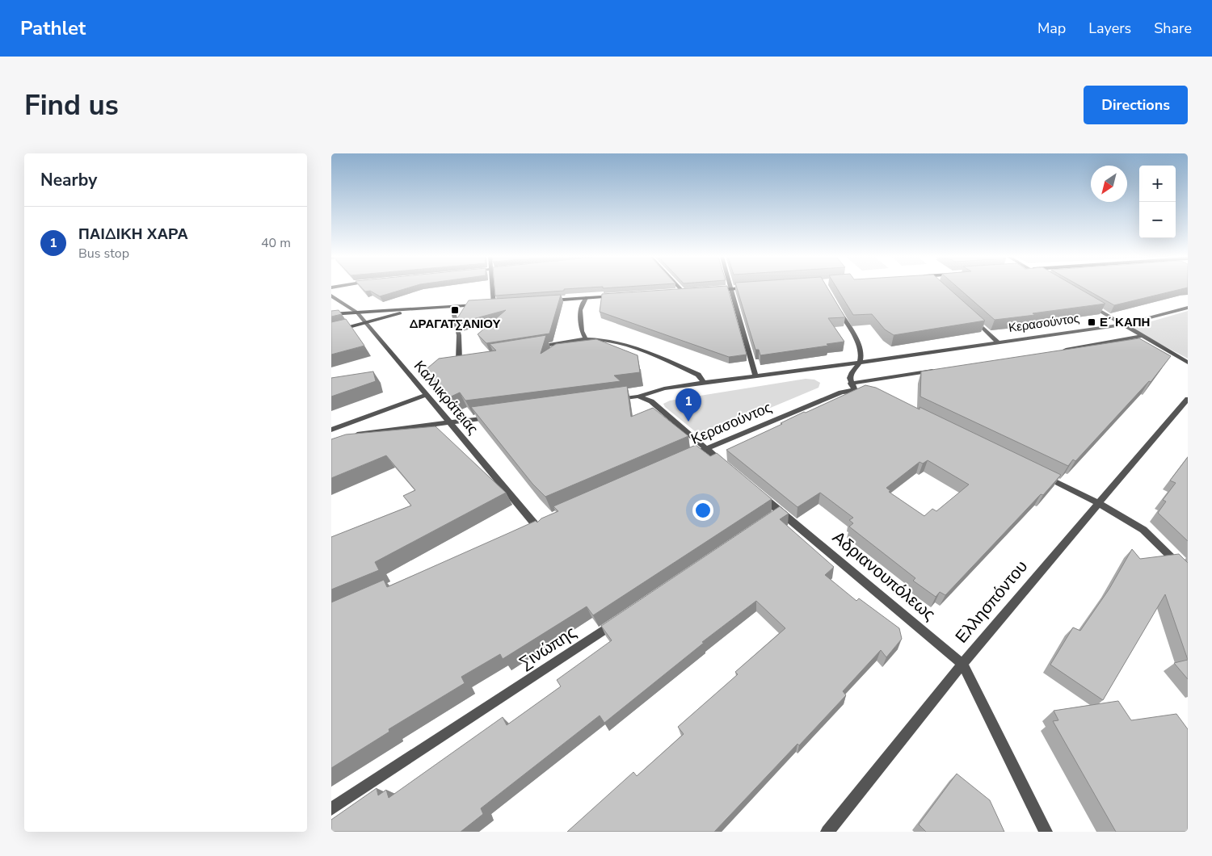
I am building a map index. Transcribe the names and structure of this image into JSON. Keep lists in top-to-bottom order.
{
  "streets": {
    "street": [
      "Κερασούντος",
      "Καλλικράτειας",
      "Αδριανουπόλεως",
      "Ελλησπόντου",
      "Σινώπης"
    ]
  },
  "crossings": [
    ["Αδριανουπόλεως", "Ελλησπόντου"]
  ],
  "places": {
    "transit": ["ΔΡΑΓΑΤΣΑΝΙΟΥ", "Ε΄ ΚΑΠΗ"]
  },
  "north": "bottom left",
  "page": {
    "header": "Pathlet",
    "nav": ["Map", "Layers", "Share"],
    "buttons": "Directions",
    "title": "Find us",
    "heading": "Nearby",
    "map_buttons": ["+", "−"],
    "list": [
      {
        "mark": "1",
        "name": "ΠΑΙΔΙΚΗ ΧΑΡΑ",
        "note": "Bus stop",
        "value": "40 m"
      }
    ],
    "pins": "1"
  }
}
